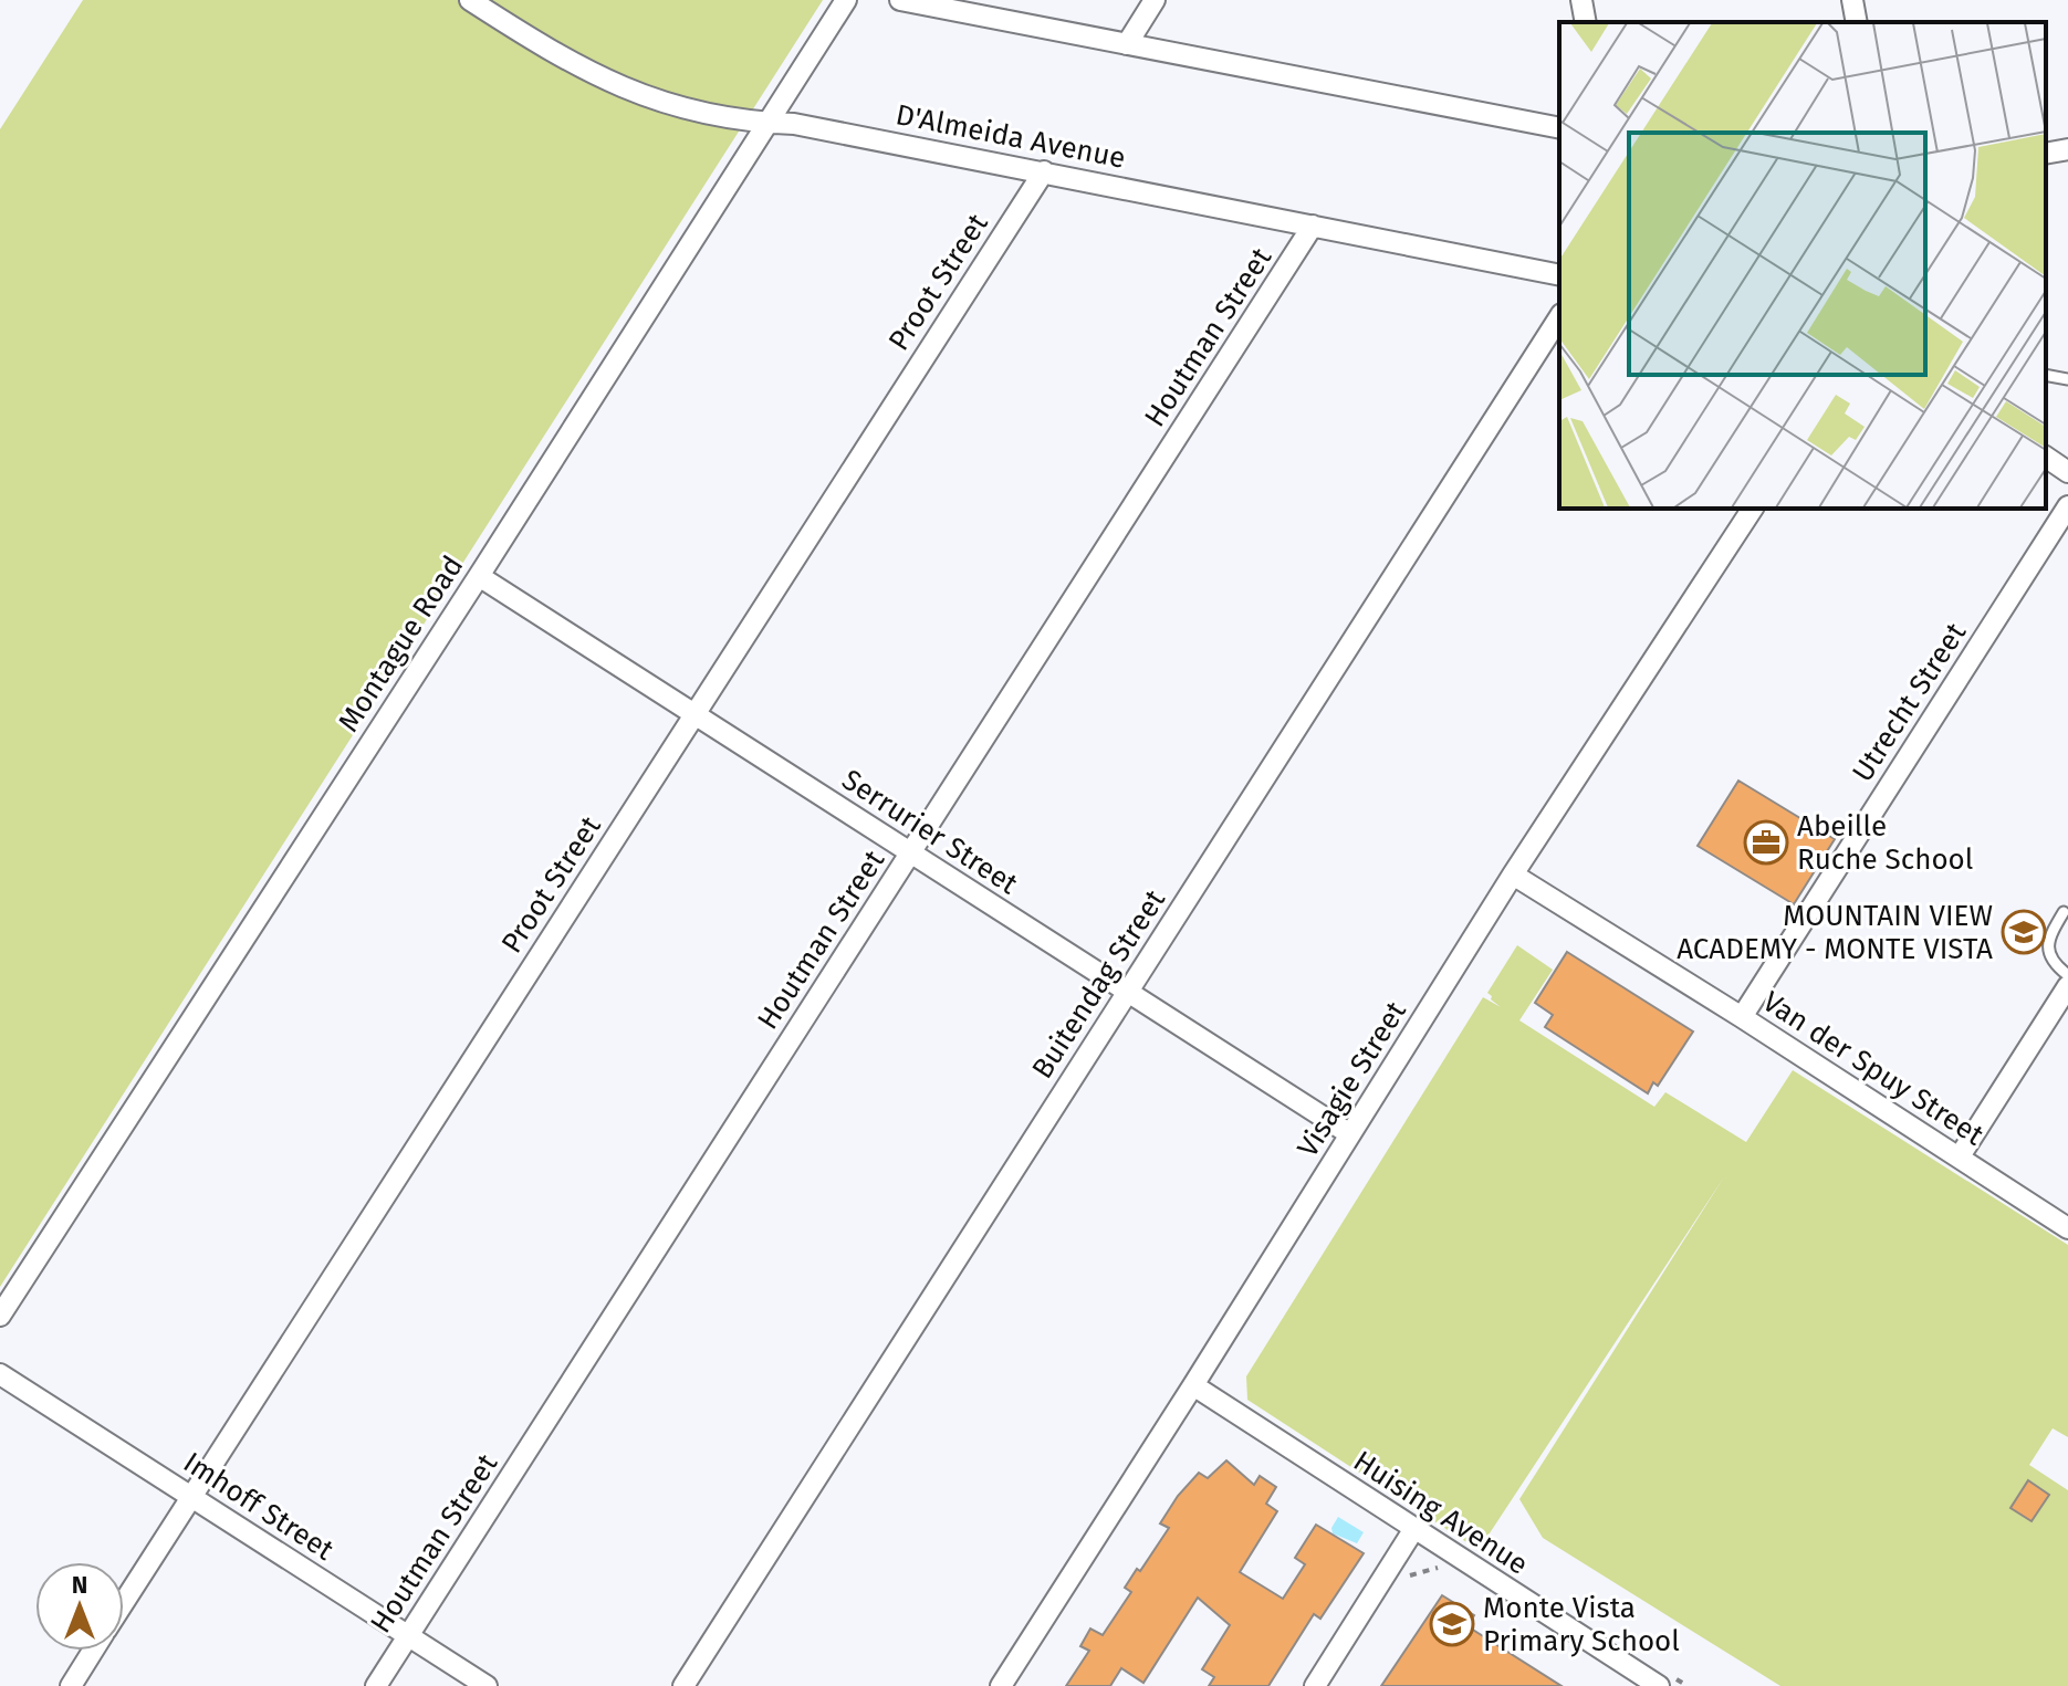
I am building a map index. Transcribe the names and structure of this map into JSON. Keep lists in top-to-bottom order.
{
  "streets": {
    "street": [
      "D'Almeida Avenue",
      "Proot Street",
      "Houtman Street",
      "Montague Road",
      "Utrecht Street",
      "Serrurier Street",
      "Buitendag Street",
      "Van der Spuy Street",
      "Visagie Street",
      "Imhoff Street",
      "Huising Avenue"
    ]
  },
  "crossings": [
    ["D'Almeida Avenue", "Proot Street"],
    ["D'Almeida Avenue", "Houtman Street"],
    ["D'Almeida Avenue", "Montague Road"],
    ["Proot Street", "Serrurier Street"],
    ["Proot Street", "Imhoff Street"],
    ["Houtman Street", "Serrurier Street"],
    ["Houtman Street", "Imhoff Street"],
    ["Montague Road", "Serrurier Street"],
    ["Utrecht Street", "Van der Spuy Street"],
    ["Serrurier Street", "Buitendag Street"],
    ["Serrurier Street", "Visagie Street"],
    ["Van der Spuy Street", "Visagie Street"],
    ["Visagie Street", "Huising Avenue"]
  ],
  "places": {
    "office": ["Abeille Ruche School"],
    "school or university": ["MOUNTAIN VIEW ACADEMY - MONTE VISTA", "Monte Vista Primary School"]
  },
  "north": "top"
}
